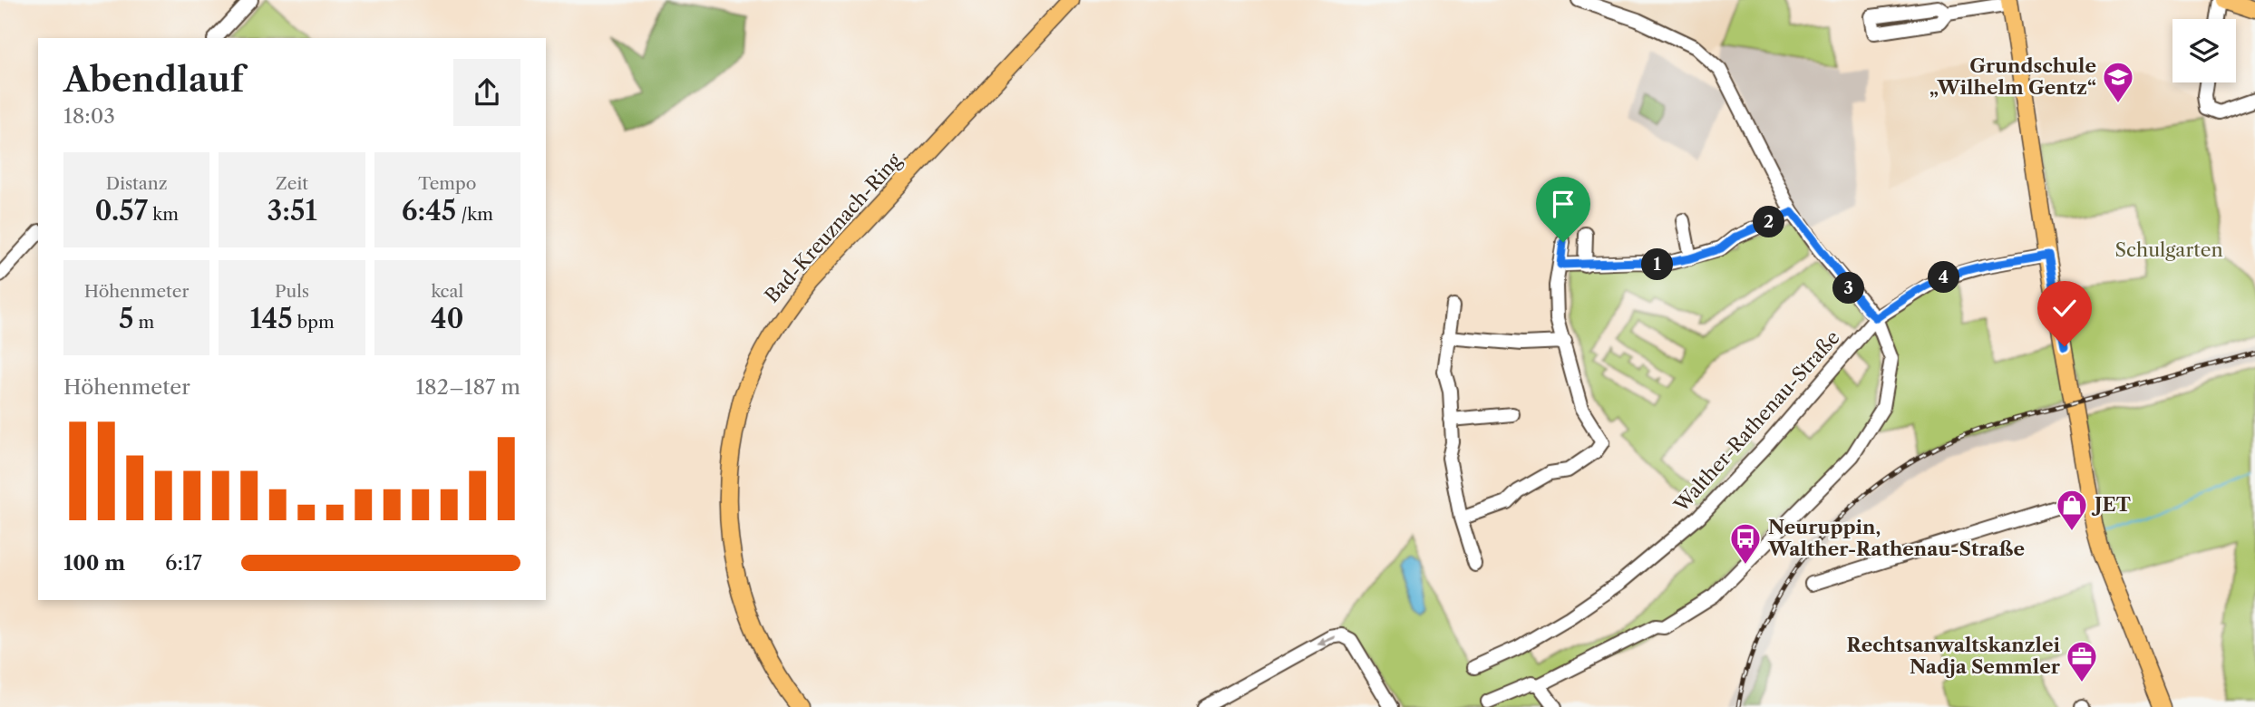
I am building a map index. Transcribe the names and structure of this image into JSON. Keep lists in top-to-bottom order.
{
  "streets": {
    "main road": ["Bad-Kreuznach-Ring"],
    "street": ["Walther-Rathenau-Straße"]
  },
  "parks": ["Schulgarten"],
  "places": {
    "school or university": ["Grundschule „Wilhelm Gentz“"],
    "shop": ["JET"],
    "bus stop": ["Neuruppin, Walther-Rathenau-Straße"],
    "office": ["Rechtsanwaltskanzlei Nadja Semmler"]
  },
  "page": {
    "heading": ["Abendlauf", "18:03"],
    "stats": [
      ["Distanz", "0.57 km"],
      ["Zeit", "3:51"],
      ["Tempo", "6:45 /km"],
      ["Höhenmeter", "5 m"],
      ["Puls", "145 bpm"],
      ["kcal", "40"]
    ],
    "pins": [
      "2",
      "1",
      "4",
      "3"
    ],
    "chart": ["Höhenmeter", "182–187 m"],
    "list": [
      {
        "name": "100 m",
        "note": "6:17"
      }
    ]
  }
}
